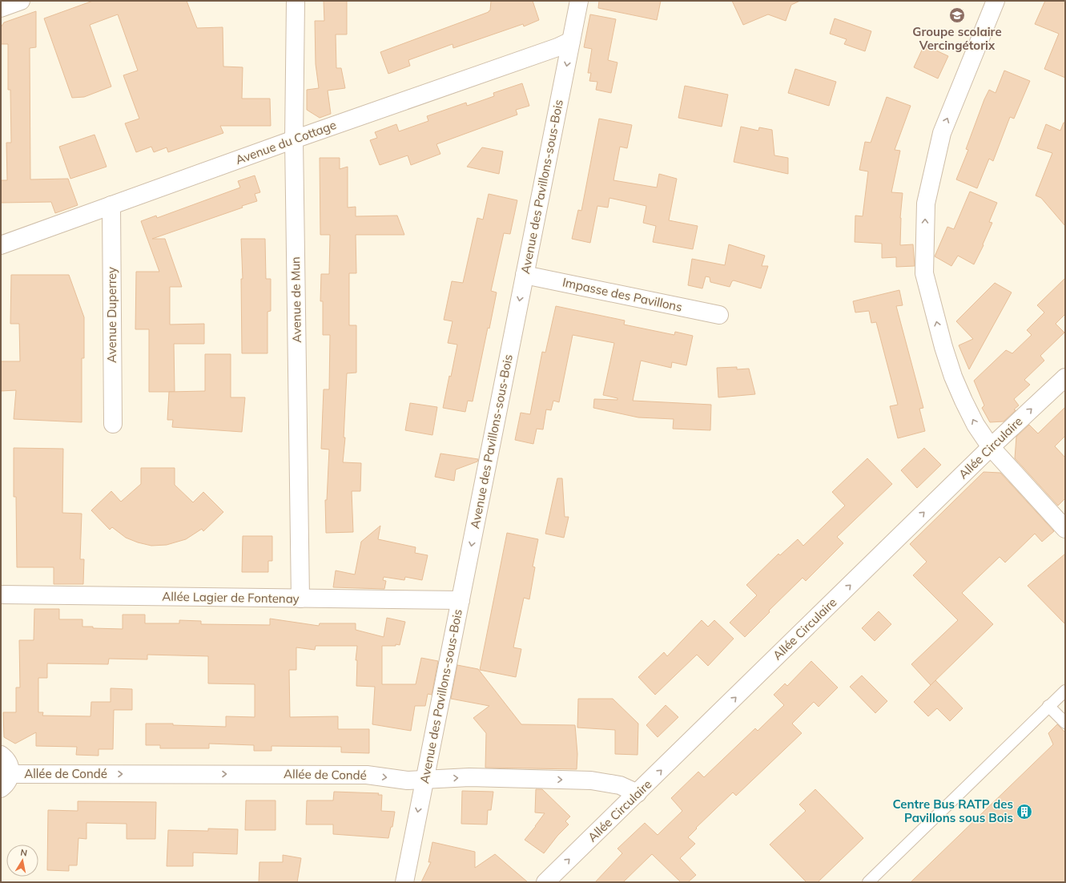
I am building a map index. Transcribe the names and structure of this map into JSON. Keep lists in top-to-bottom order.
{
  "streets": {
    "street": [
      "Avenue du Cottage",
      "Avenue des Pavillons-sous-Bois",
      "Impasse des Pavillons",
      "Avenue de Mun",
      "Avenue Duperrey",
      "Allée Circulaire",
      "Allée Lagier de Fontenay",
      "Allée de Condé"
    ]
  },
  "crossings": [
    ["Avenue du Cottage", "Avenue des Pavillons-sous-Bois"],
    ["Avenue du Cottage", "Avenue de Mun"],
    ["Avenue du Cottage", "Avenue Duperrey"],
    ["Avenue des Pavillons-sous-Bois", "Impasse des Pavillons"],
    ["Avenue des Pavillons-sous-Bois", "Allée Lagier de Fontenay"],
    ["Avenue des Pavillons-sous-Bois", "Allée de Condé"],
    ["Avenue de Mun", "Allée Lagier de Fontenay"],
    ["Allée Circulaire", "Allée de Condé"]
  ],
  "one_way": ["Avenue des Pavillons-sous-Bois", "Allée Circulaire", "Allée de Condé"],
  "places": {
    "school or university": ["Groupe scolaire Vercingétorix"],
    "building": ["Centre Bus RATP des Pavillons sous Bois"]
  },
  "north": "top"
}
